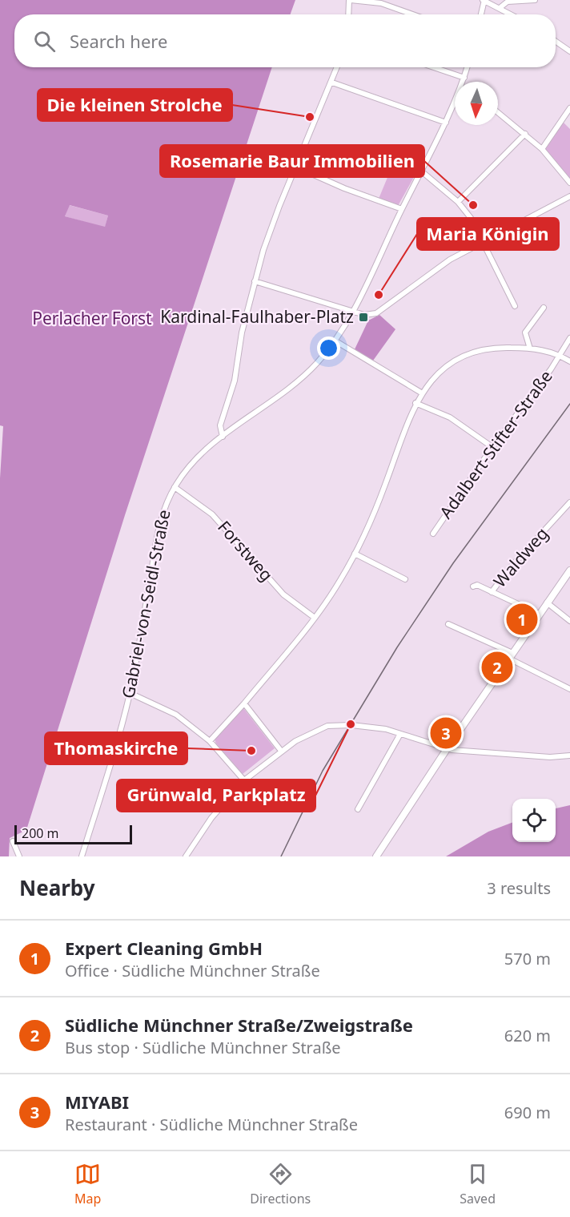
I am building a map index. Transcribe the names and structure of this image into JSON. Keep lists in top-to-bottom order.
{
  "streets": {
    "street": [
      "Adalbert-Stifter-Straße",
      "Forstweg",
      "Waldweg",
      "Gabriel-von-Seidl-Straße"
    ]
  },
  "crossings": [
    ["Forstweg", "Gabriel-von-Seidl-Straße"]
  ],
  "parks": ["Perlacher Forst"],
  "places": {
    "other": [
      "Die kleinen Strolche",
      "Rosemarie Baur Immobilien",
      "Maria Königin",
      "Grünwald, Parkplatz",
      "Thomaskirche"
    ],
    "transit": ["Kardinal-Faulhaber-Platz"]
  },
  "scale_bar": "200 m",
  "north": "bottom",
  "page": {
    "search": "Search here",
    "pins": ["1", "2", "3"],
    "scale": "200 m",
    "heading": ["Nearby", "3 results"],
    "list": [
      {
        "mark": "1",
        "name": "Expert Cleaning GmbH",
        "note": "Office · Südliche Münchner Straße",
        "value": "570 m"
      },
      {
        "mark": "2",
        "name": "Südliche Münchner Straße/Zweigstraße",
        "note": "Bus stop · Südliche Münchner Straße",
        "value": "620 m"
      },
      {
        "mark": "3",
        "name": "MIYABI",
        "note": "Restaurant · Südliche Münchner Straße",
        "value": "690 m"
      }
    ],
    "nav": ["Map", "Directions", "Saved"]
  }
}
